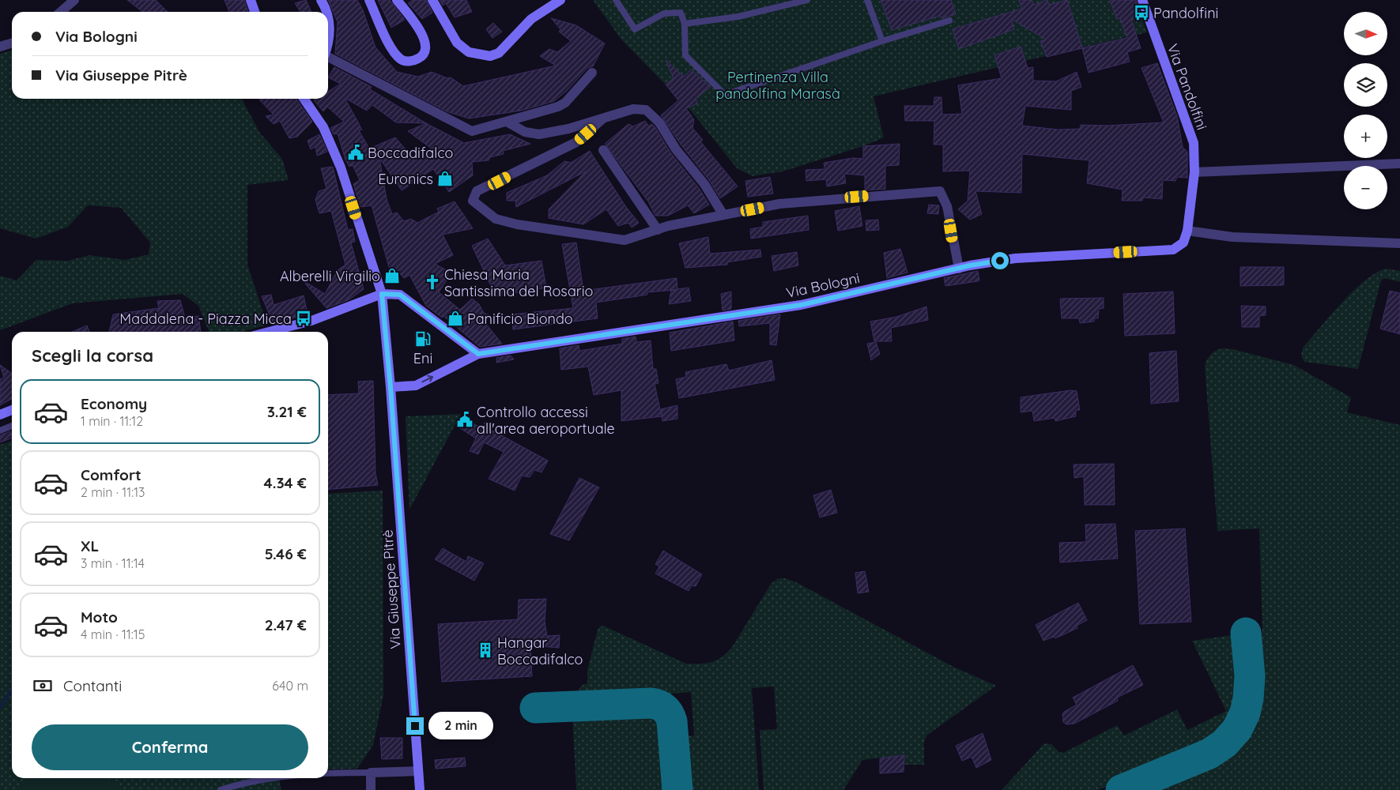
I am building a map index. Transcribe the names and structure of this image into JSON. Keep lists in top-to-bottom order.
{
  "streets": {
    "street": ["Via Pandolfini", "Via Bologni", "Via Giuseppe Pitrè"]
  },
  "crossings": [
    ["Via Pandolfini", "Via Bologni"],
    ["Via Bologni", "Via Giuseppe Pitrè"]
  ],
  "parks": ["Pertinenza Villa pandolfina Marasà"],
  "places": {
    "bus stop": ["Pandolfini", "Maddalena - Piazza Micca"],
    "public building": ["Boccadifalco", "Controllo accessi all'area aeroportuale"],
    "shop": ["Euronics", "Alberelli Virgilio", "Panificio Biondo"],
    "church": ["Chiesa Maria Santissima del Rosario"],
    "fuel station": ["Eni"],
    "building": ["Hangar Boccadifalco"]
  },
  "north": "right",
  "page": {
    "map_buttons": ["+", "−"],
    "banner": ["Via Bologni", "Via Giuseppe Pitrè"],
    "heading": "Scegli la corsa",
    "list": [
      {
        "name": "Economy",
        "note": "1 min · 11:12",
        "value": "3.21 €"
      },
      {
        "name": "Comfort",
        "note": "2 min · 11:13",
        "value": "4.34 €"
      },
      {
        "name": "XL",
        "note": "3 min · 11:14",
        "value": "5.46 €"
      },
      {
        "name": "Moto",
        "note": "4 min · 11:15",
        "value": "2.47 €"
      }
    ],
    "pay": ["Contanti", "640 m"],
    "bubble": "2 min",
    "buttons": "Conferma"
  }
}
